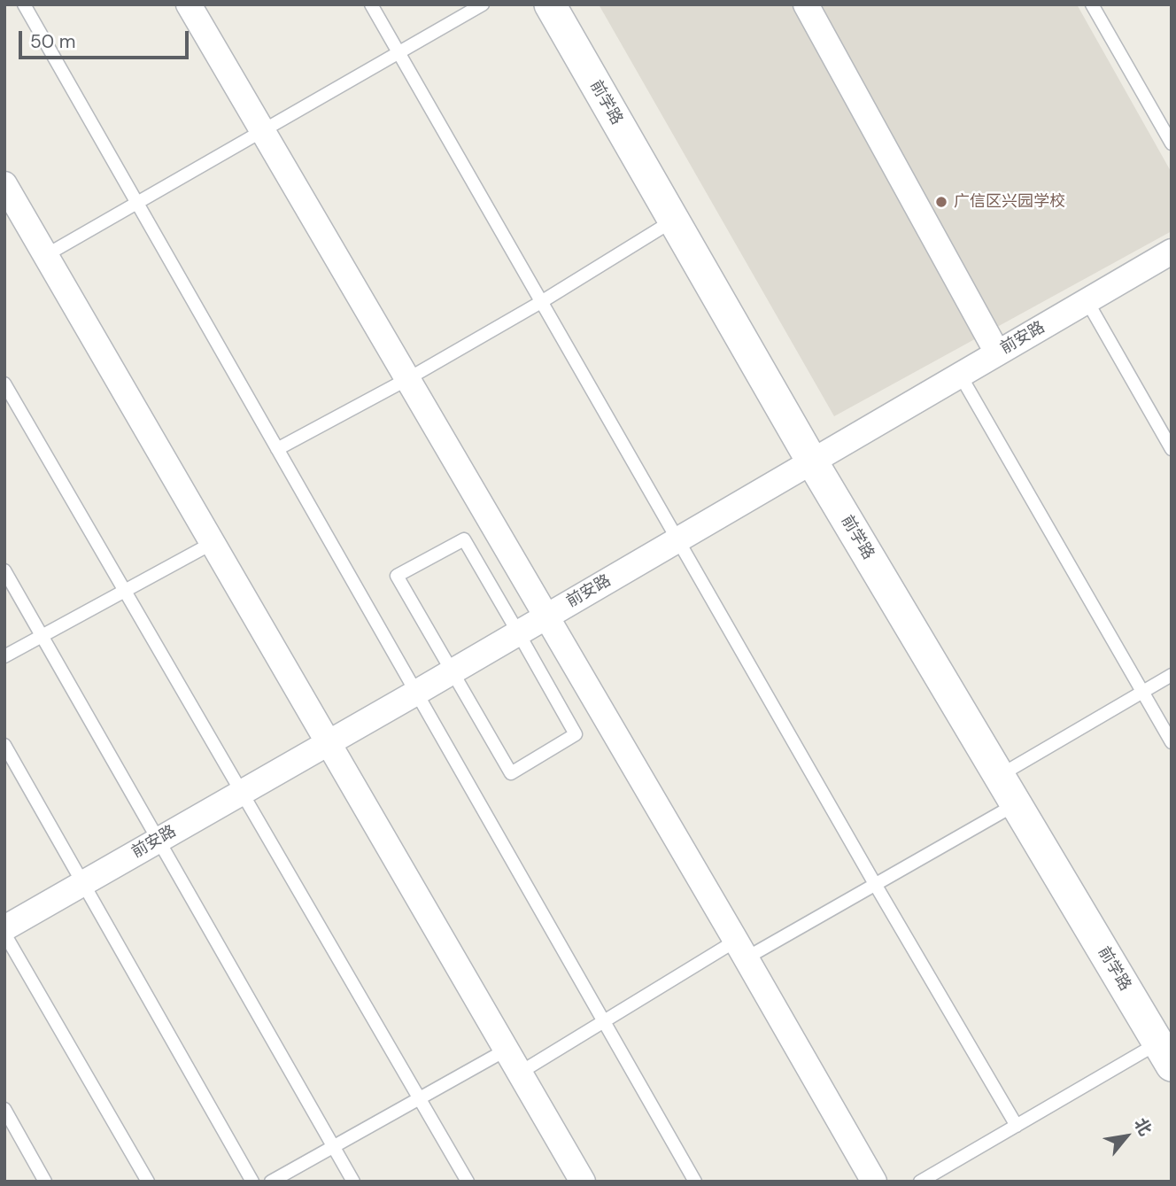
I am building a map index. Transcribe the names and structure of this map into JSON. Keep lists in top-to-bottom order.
{
  "streets": {
    "street": ["前学路", "前安路"]
  },
  "crossings": [
    ["前学路", "前安路"]
  ],
  "places": ["广信区兴园学校"],
  "scale_bar": "50 m",
  "north": "top right"
}
